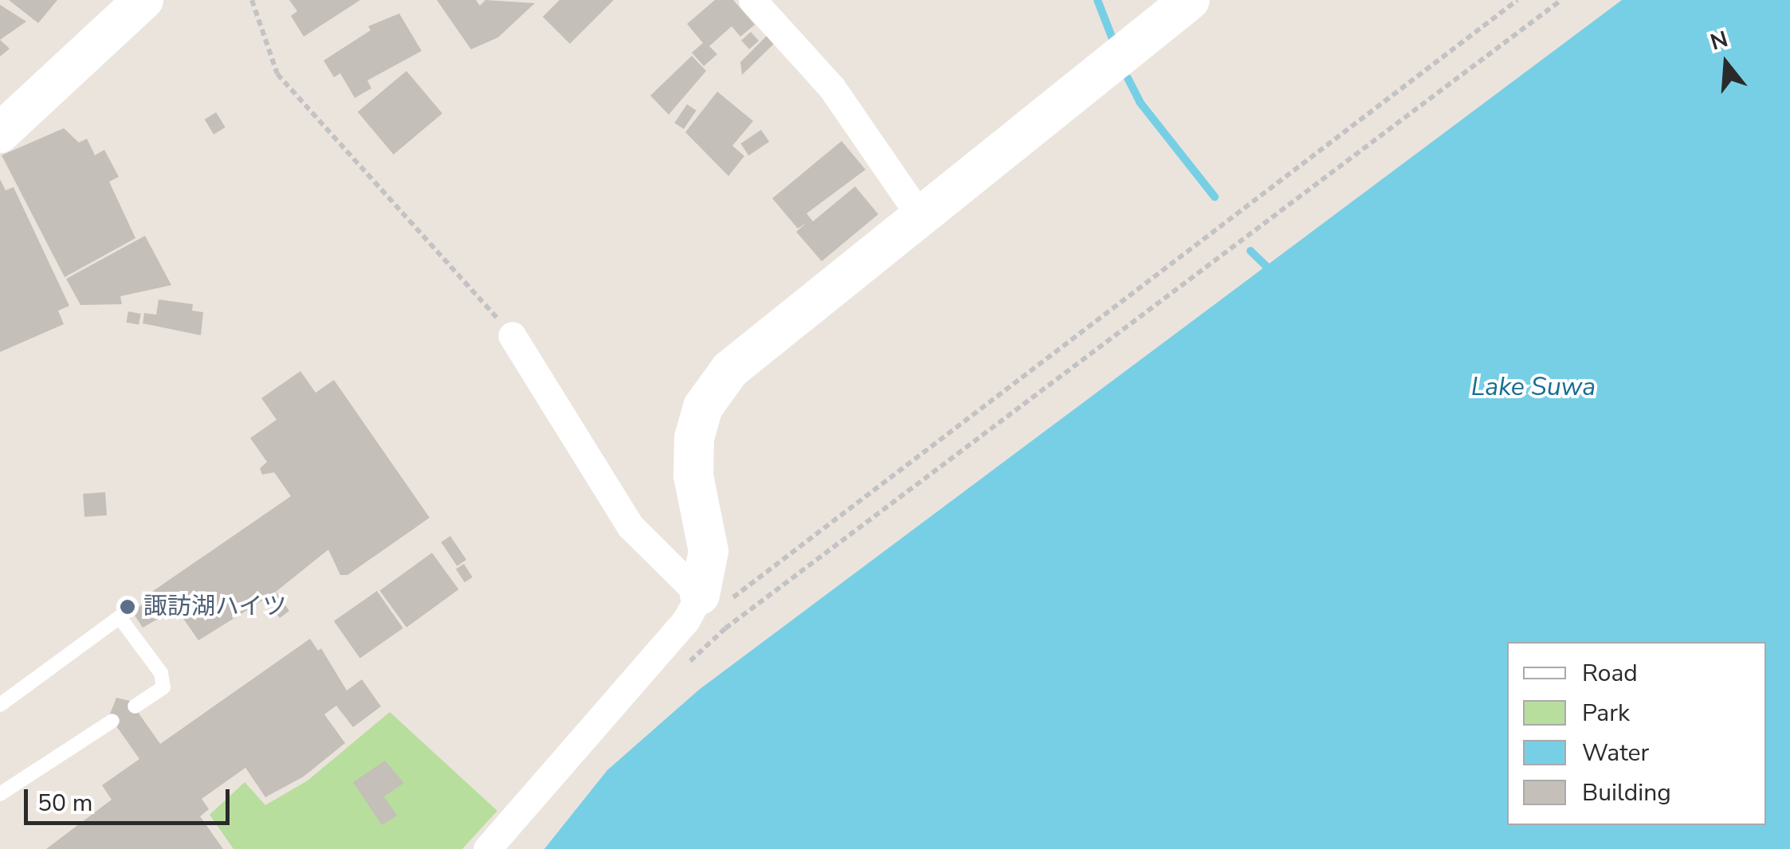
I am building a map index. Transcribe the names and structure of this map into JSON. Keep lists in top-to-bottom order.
{
  "water": ["Lake Suwa"],
  "places": ["諏訪湖ハイツ"],
  "legend": [
    "Road",
    "Park",
    "Water",
    "Building"
  ],
  "scale_bar": "50 m",
  "north": "top"
}
